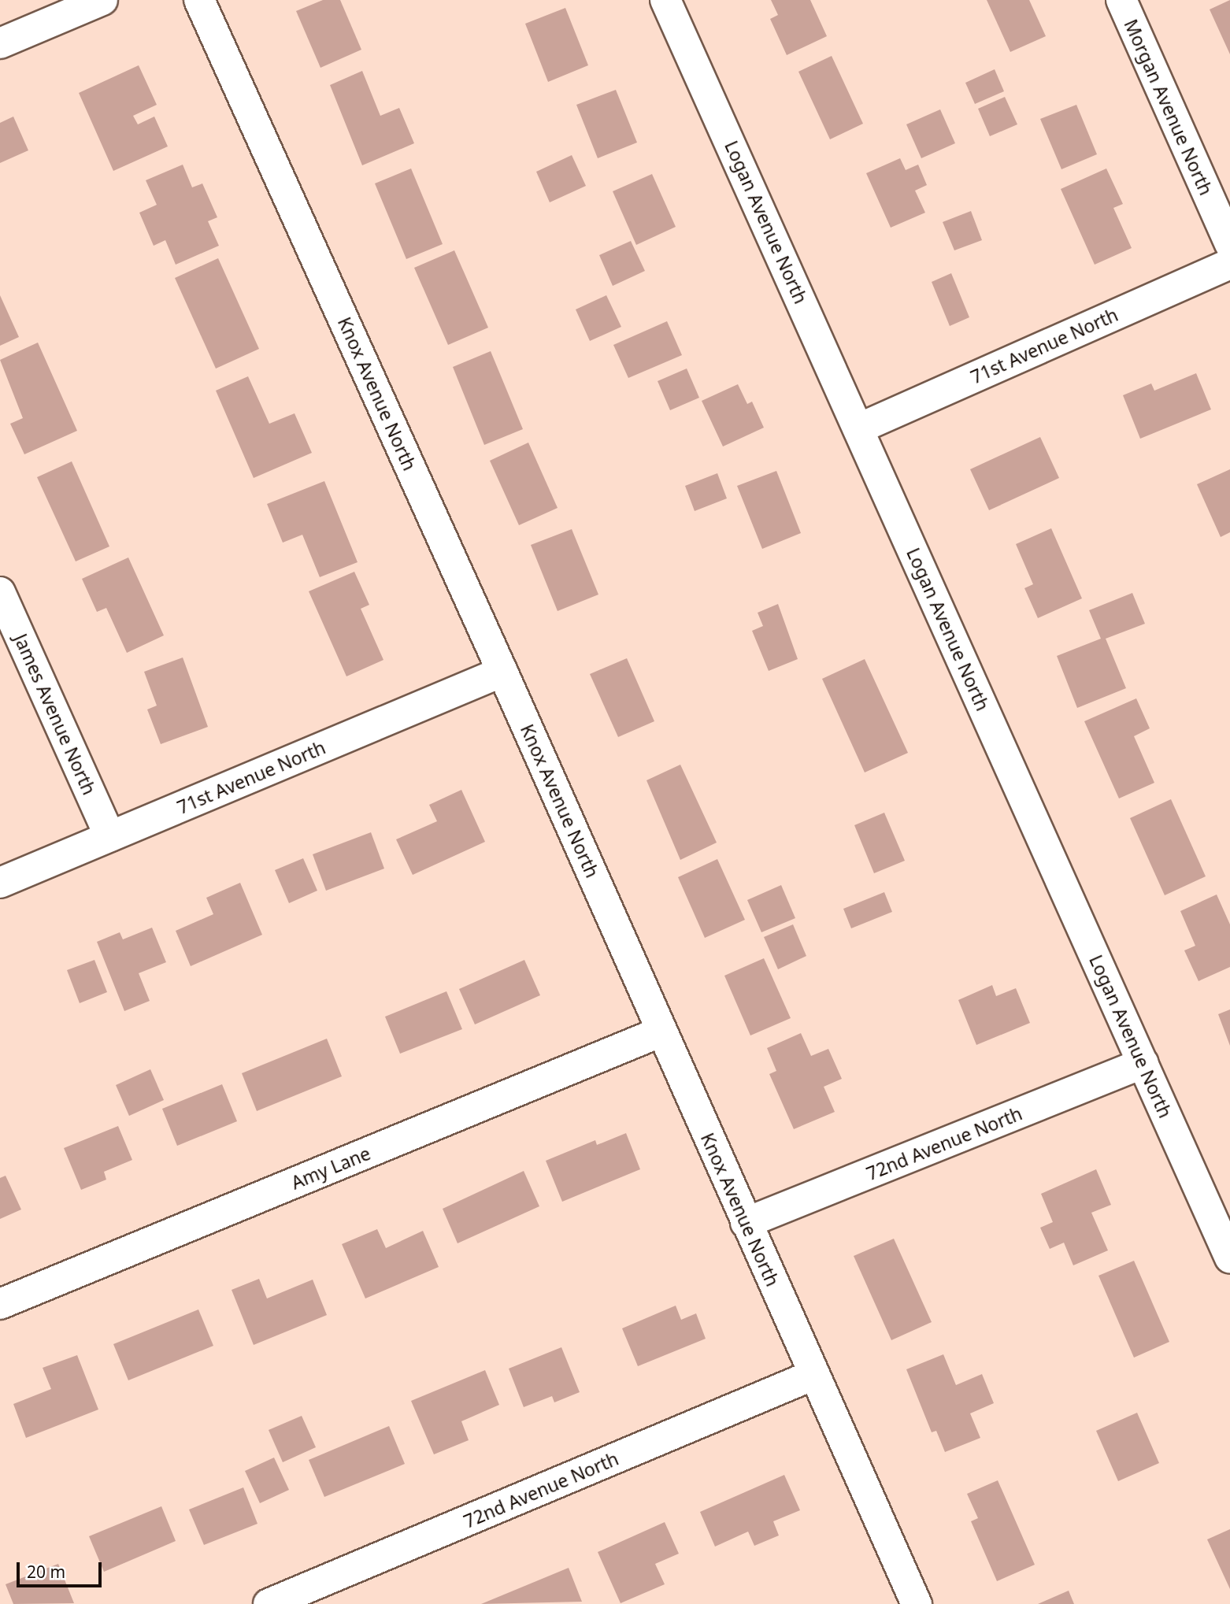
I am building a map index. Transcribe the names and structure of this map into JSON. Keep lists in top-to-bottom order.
{
  "streets": {
    "street": [
      "Morgan Avenue North",
      "Logan Avenue North",
      "71st Avenue North",
      "Knox Avenue North",
      "James Avenue North",
      "72nd Avenue North",
      "Amy Lane"
    ]
  },
  "crossings": [
    ["Logan Avenue North", "71st Avenue North"],
    ["Logan Avenue North", "72nd Avenue North"],
    ["71st Avenue North", "Knox Avenue North"],
    ["71st Avenue North", "James Avenue North"],
    ["Knox Avenue North", "72nd Avenue North"],
    ["Knox Avenue North", "Amy Lane"]
  ],
  "scale_bar": "20 m"
}
